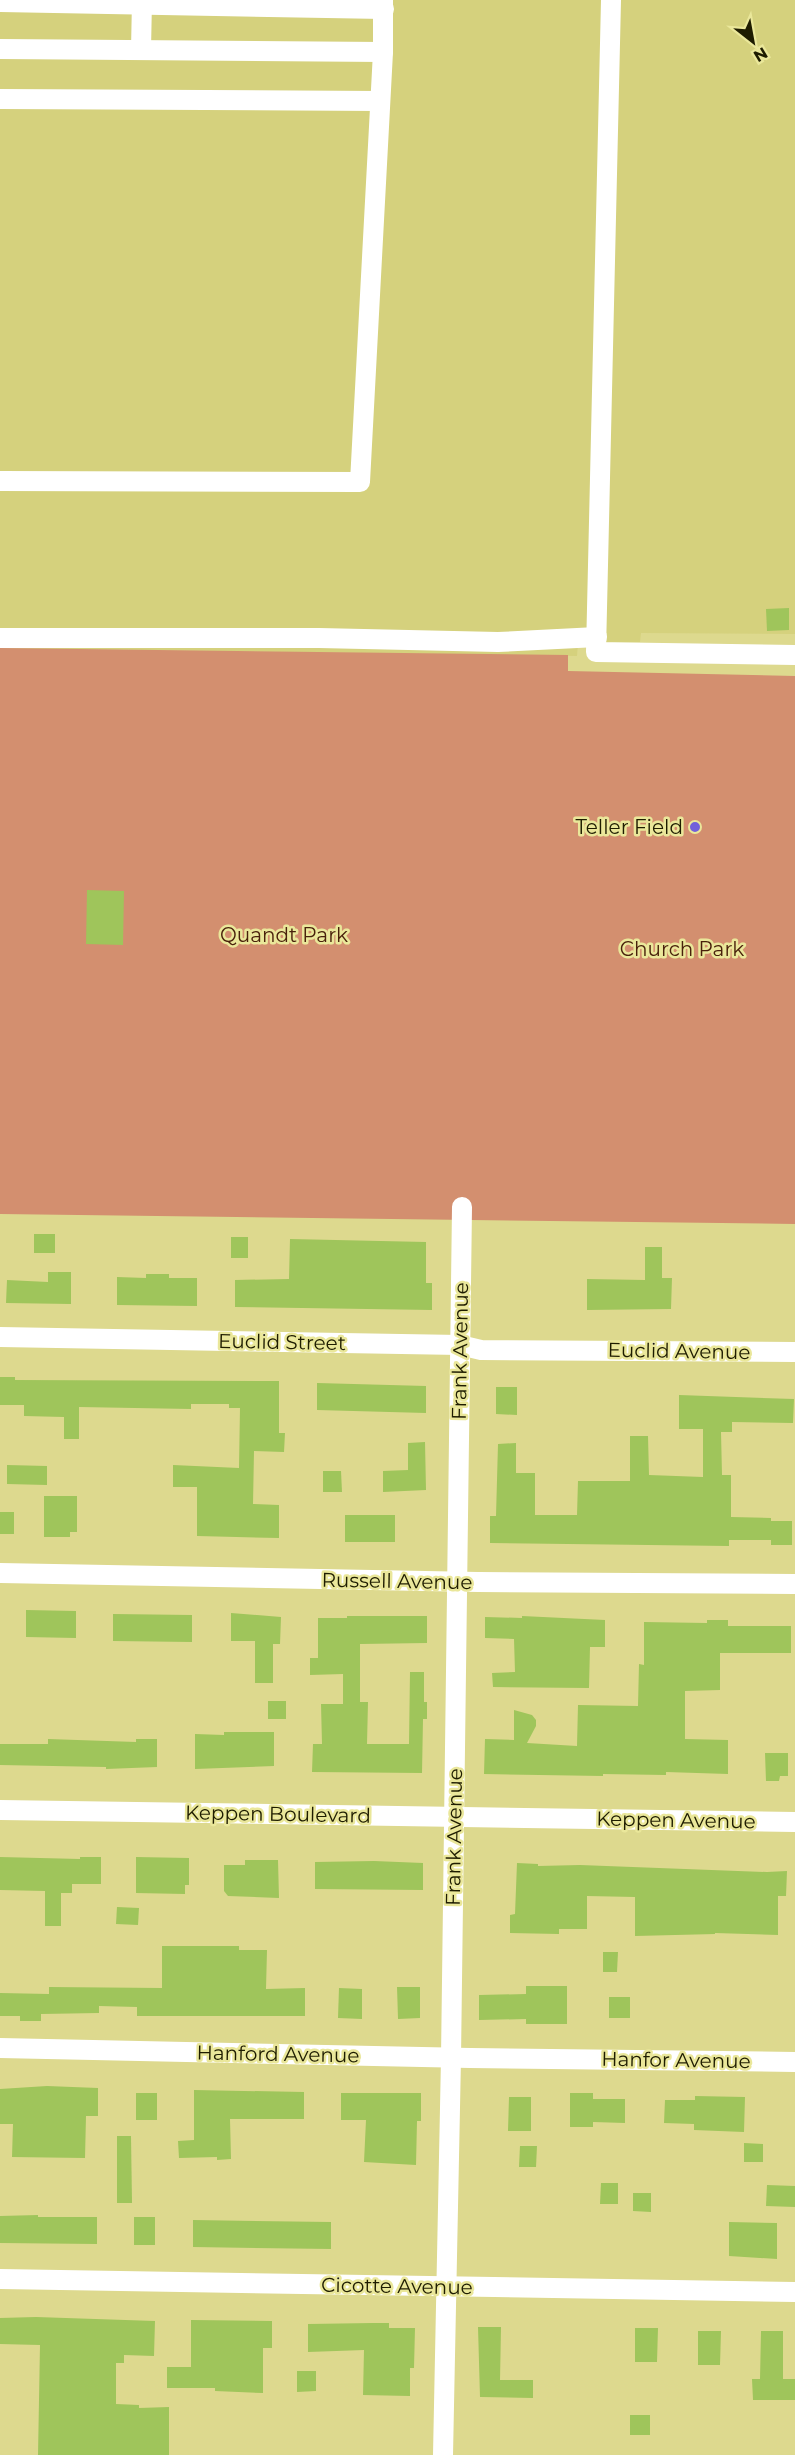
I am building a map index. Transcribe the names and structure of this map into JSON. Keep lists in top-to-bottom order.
{
  "streets": {
    "street": [
      "Euclid Street",
      "Frank Avenue",
      "Euclid Avenue",
      "Russell Avenue",
      "Keppen Boulevard",
      "Keppen Avenue",
      "Hanford Avenue",
      "Hanfor Avenue",
      "Cicotte Avenue"
    ]
  },
  "crossings": [
    ["Euclid Street", "Frank Avenue"],
    ["Euclid Street", "Euclid Avenue"],
    ["Frank Avenue", "Russell Avenue"],
    ["Frank Avenue", "Keppen Boulevard"],
    ["Frank Avenue", "Hanford Avenue"],
    ["Frank Avenue", "Cicotte Avenue"],
    ["Keppen Boulevard", "Keppen Avenue"],
    ["Hanford Avenue", "Hanfor Avenue"]
  ],
  "parks": ["Quandt Park", "Church Park"],
  "places": ["Teller Field"],
  "north": "bottom right"
}
